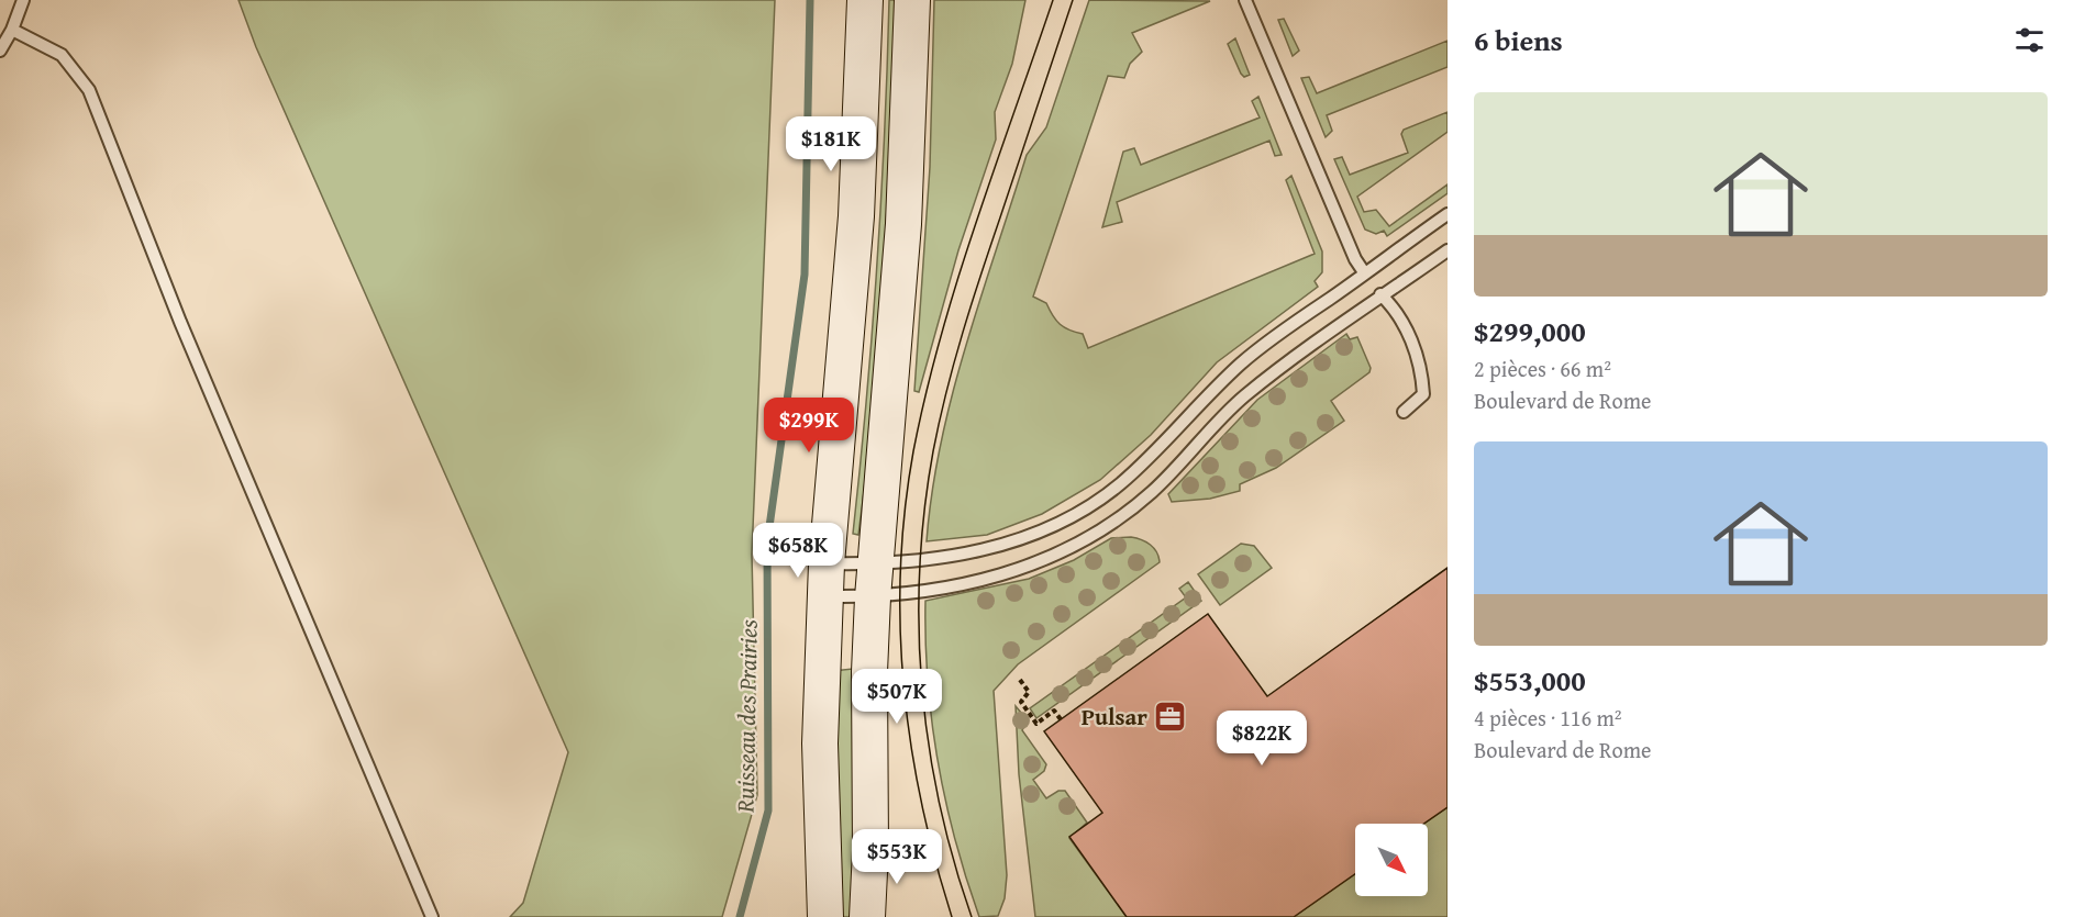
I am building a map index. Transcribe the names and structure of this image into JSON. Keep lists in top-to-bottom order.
{
  "water": ["Ruisseau des Prairies"],
  "places": {
    "office": ["Pulsar"]
  },
  "north": "bottom right",
  "page": {
    "heading": "6 biens",
    "list": [
      {
        "name": "$299,000",
        "note": "2 pièces · 66 m² · Boulevard de Rome"
      },
      {
        "name": "$553,000",
        "note": "4 pièces · 116 m² · Boulevard de Rome"
      }
    ],
    "price": [
      "$181K",
      "$299K",
      "$658K",
      "$507K",
      "$822K",
      "$553K"
    ]
  }
}
